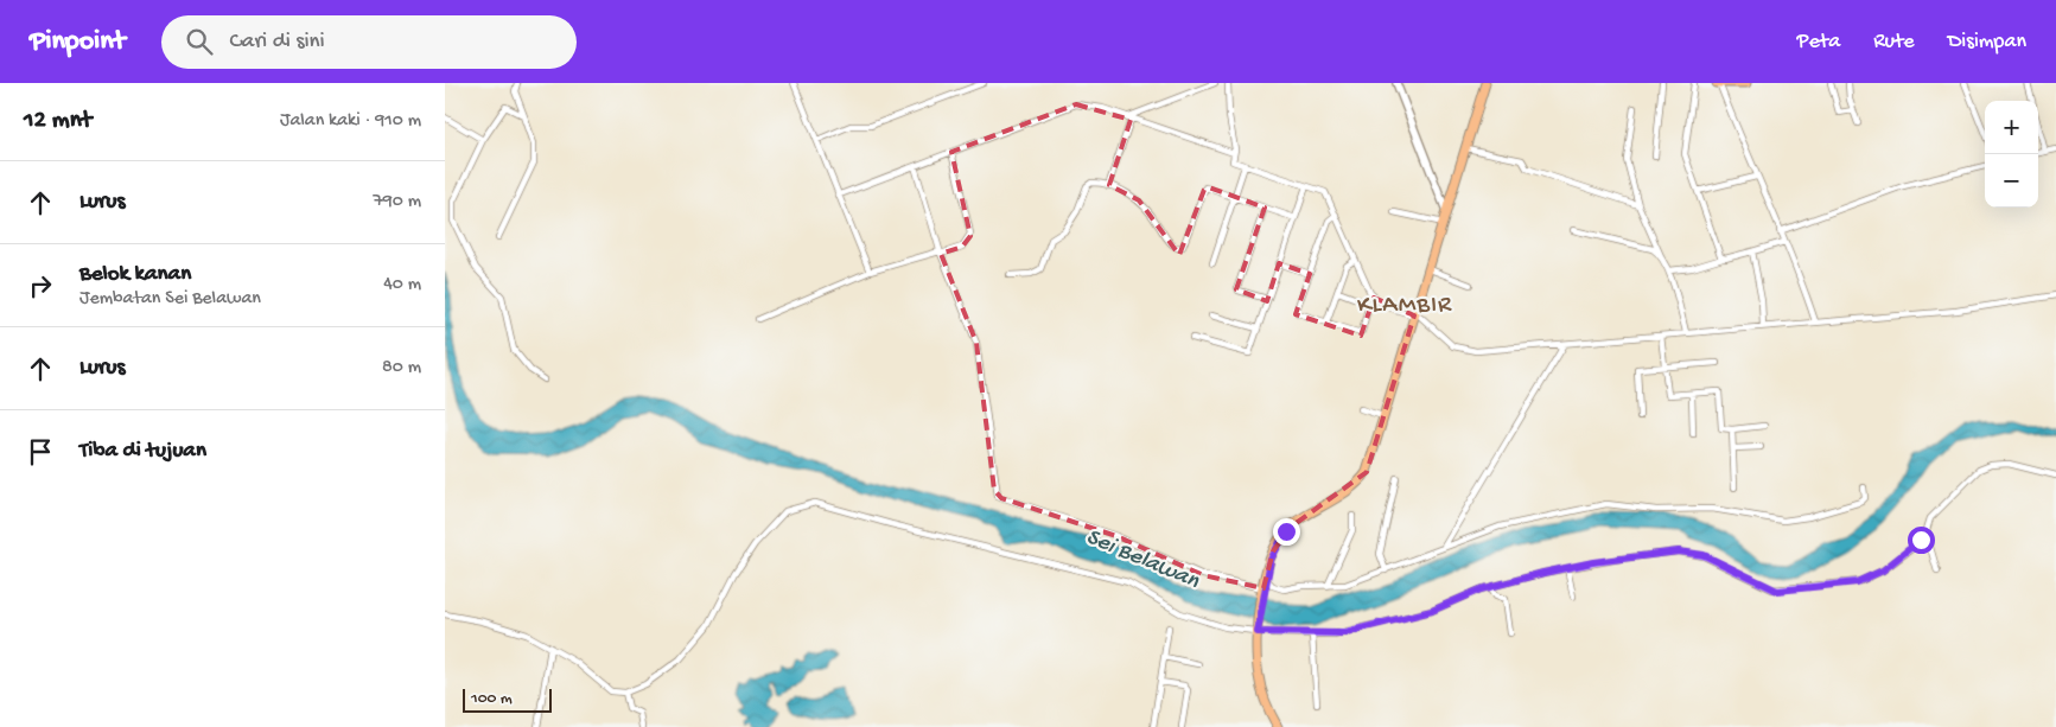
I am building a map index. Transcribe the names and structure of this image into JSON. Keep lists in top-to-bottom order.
{
  "districts": ["KLAMBIR"],
  "water": ["Sei Belawan"],
  "scale_bar": "100 m",
  "page": {
    "header": "Pinpoint",
    "search": "Cari di sini",
    "nav": ["Peta", "Rute", "Disimpan"],
    "heading": ["12 mnt", "Jalan kaki · 910 m"],
    "map_buttons": ["+", "−"],
    "list": [
      ["Lurus", "790 m"],
      ["Belok kanan", "Jembatan Sei Belawan", "40 m"],
      ["Lurus", "80 m"],
      "Tiba di tujuan"
    ],
    "scale": "100 m"
  }
}
